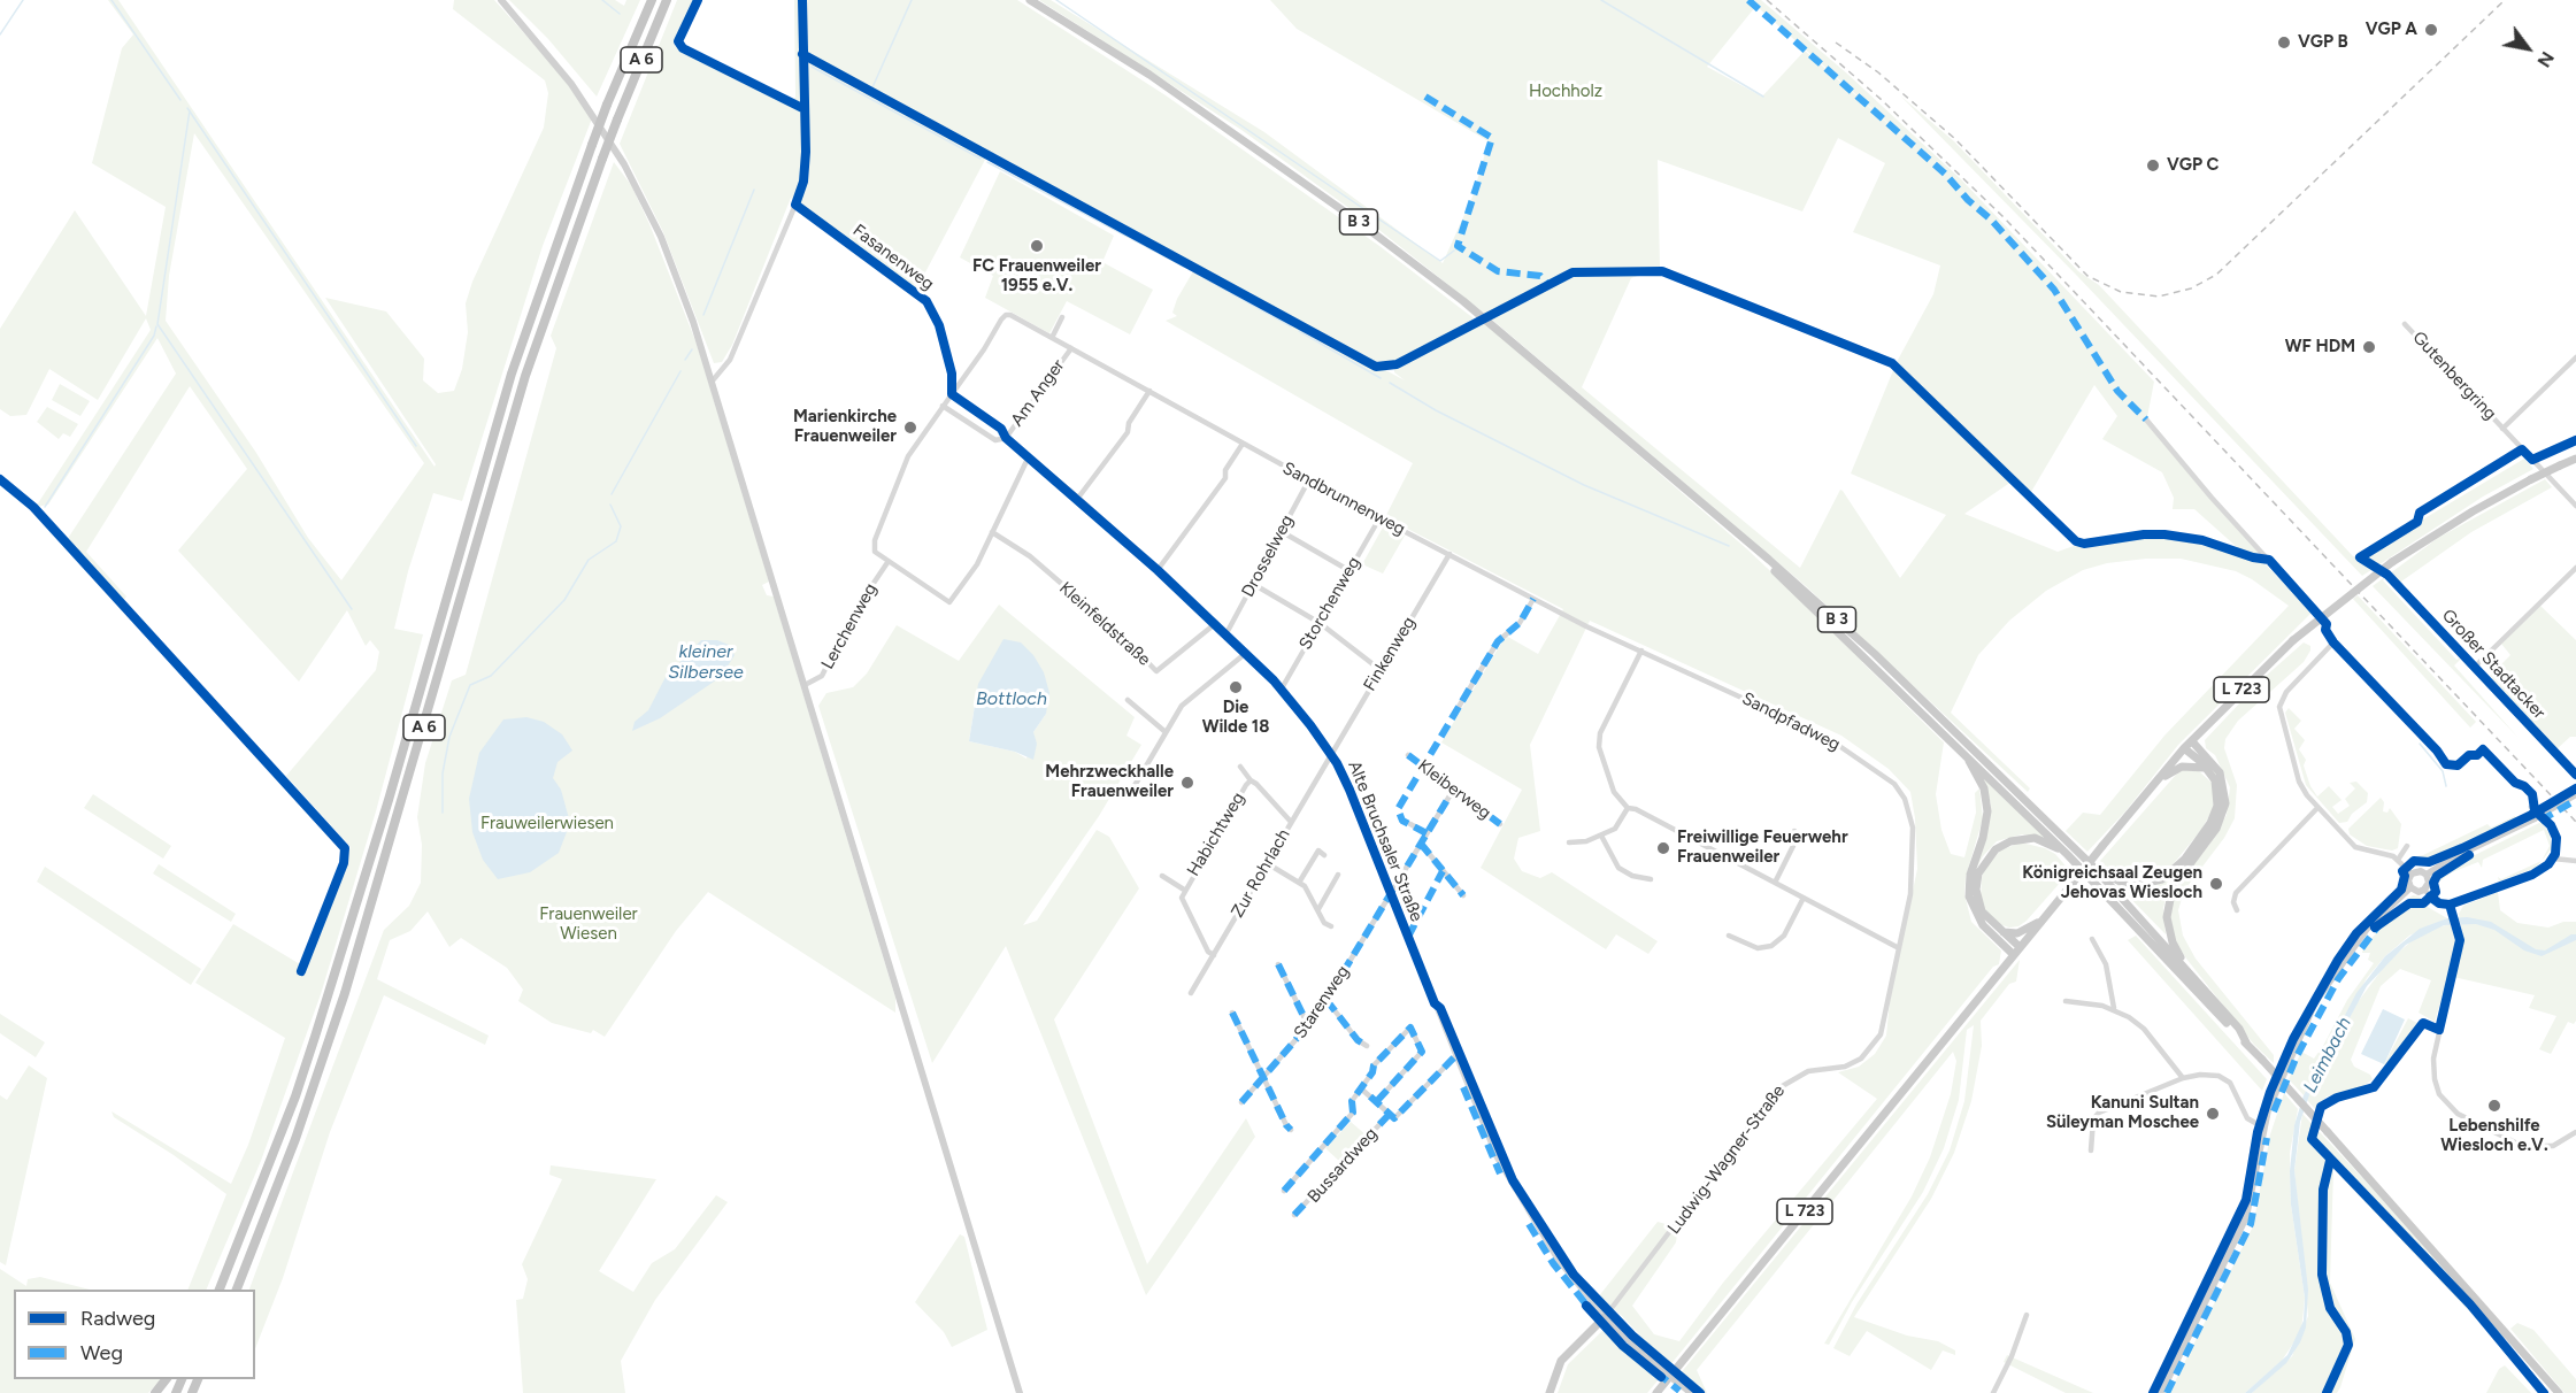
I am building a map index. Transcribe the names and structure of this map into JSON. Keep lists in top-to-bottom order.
{
  "streets": {
    "highway": ["A 6"],
    "main road": ["B 3", "L 723"],
    "street": [
      "Fasanenweg",
      "Gutenbergring",
      "Am Anger",
      "Sandbrunnenweg",
      "Drosselweg",
      "Storchenweg",
      "Kleinfeldstraße",
      "Lerchenweg",
      "Finkenweg",
      "Großer Stadtacker",
      "Sandpfadweg",
      "Kleiberweg",
      "Habichtweg",
      "Alte Bruchsaler Straße",
      "Zur Rohrlach",
      "Starenweg",
      "Ludwig-Wagner-Straße",
      "Bussardweg"
    ]
  },
  "crossings": [
    ["Fasanenweg", "Sandbrunnenweg"],
    ["Am Anger", "Sandbrunnenweg"],
    ["Am Anger", "Alte Bruchsaler Straße"],
    ["Sandbrunnenweg", "Drosselweg"],
    ["Sandbrunnenweg", "Storchenweg"],
    ["Sandbrunnenweg", "Finkenweg"],
    ["Sandbrunnenweg", "Sandpfadweg"],
    ["Drosselweg", "Alte Bruchsaler Straße"],
    ["Storchenweg", "Alte Bruchsaler Straße"],
    ["Kleinfeldstraße", "Alte Bruchsaler Straße"],
    ["Finkenweg", "Alte Bruchsaler Straße"],
    ["Finkenweg", "Zur Rohrlach"],
    ["Sandpfadweg", "Ludwig-Wagner-Straße"],
    ["Kleiberweg", "Starenweg"],
    ["Habichtweg", "Zur Rohrlach"],
    ["Alte Bruchsaler Straße", "Zur Rohrlach"],
    ["Alte Bruchsaler Straße", "Starenweg"],
    ["Alte Bruchsaler Straße", "Ludwig-Wagner-Straße"],
    ["Alte Bruchsaler Straße", "Bussardweg"]
  ],
  "water": ["kleiner Silbersee", "Bottloch", "Leimbach"],
  "parks": ["Hochholz", "Frauweilerwiesen", "Frauenweiler Wiesen"],
  "places": [
    "VGP A",
    "VGP B",
    "VGP C",
    "FC Frauenweiler 1955 e.V.",
    "WF HDM",
    "Marienkirche Frauenweiler",
    "Die Wilde 18",
    "Mehrzweckhalle Frauenweiler",
    "Freiwillige Feuerwehr Frauenweiler",
    "Königreichsaal Zeugen Jehovas Wiesloch",
    "Lebenshilfe Wiesloch e.V.",
    "Kanuni Sultan Süleyman Moschee"
  ],
  "legend": ["Radweg", "Weg"],
  "north": "bottom right"
}
